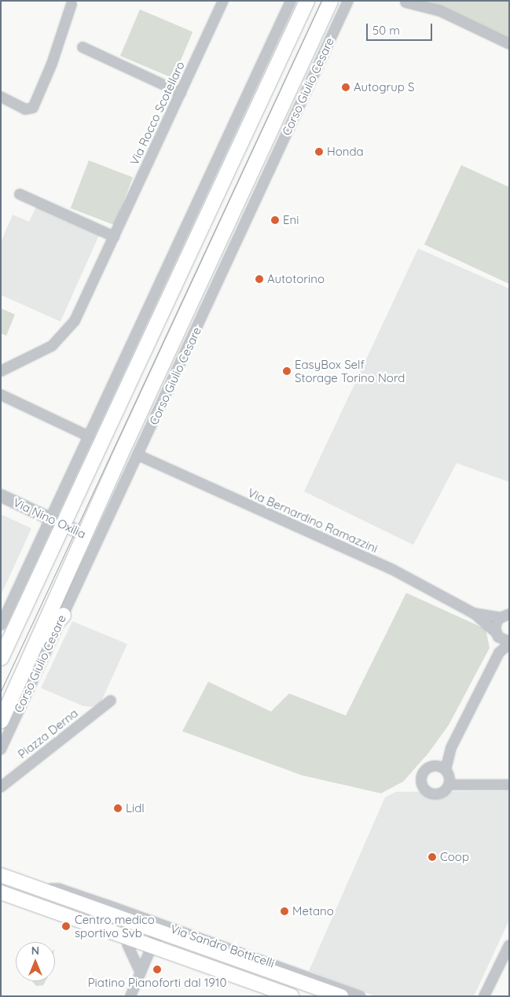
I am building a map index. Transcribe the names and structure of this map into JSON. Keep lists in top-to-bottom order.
{
  "streets": {
    "main road": ["Corso Giulio Cesare", "Via Sandro Botticelli"],
    "street": [
      "Via Rocco Scotellaro",
      "Via Nino Oxilia",
      "Via Bernardino Ramazzini",
      "Piazza Derna"
    ]
  },
  "crossings": [
    ["Corso Giulio Cesare", "Via Nino Oxilia"],
    ["Corso Giulio Cesare", "Via Bernardino Ramazzini"]
  ],
  "places": [
    "Autogrup S",
    "Honda",
    "Eni",
    "Autotorino",
    "EasyBox Self Storage Torino Nord",
    "Lidl",
    "Coop",
    "Metano",
    "Centro medico sportivo Svb",
    "Piatino Pianoforti dal 1910"
  ],
  "scale_bar": "50 m",
  "north": "top"
}
